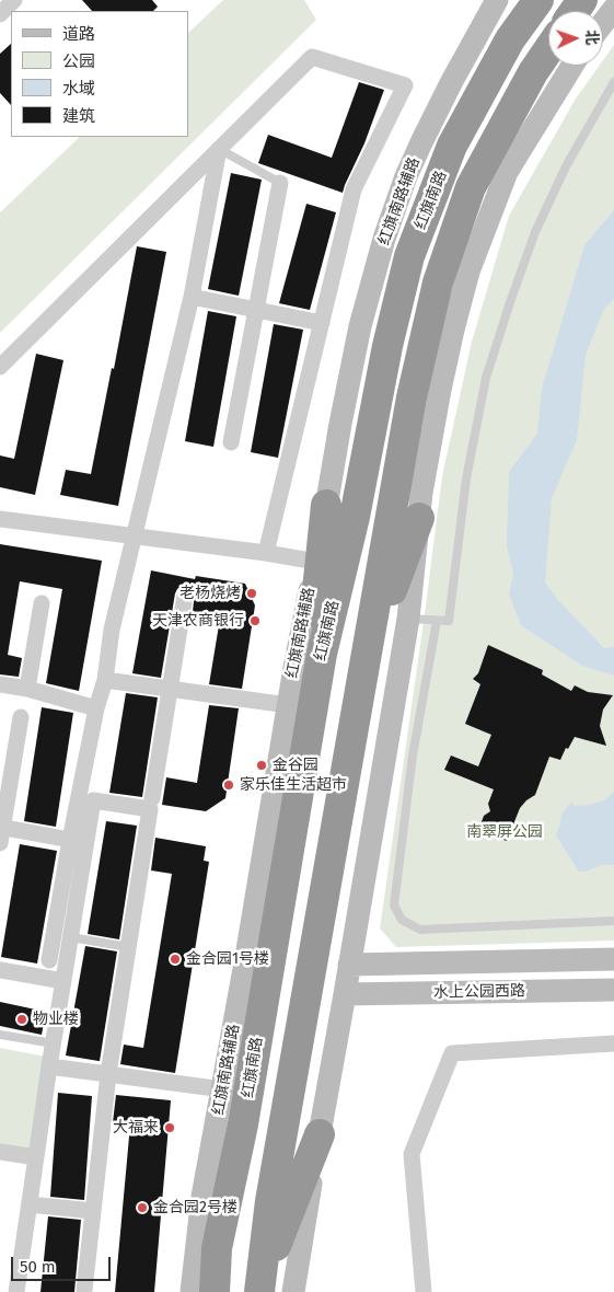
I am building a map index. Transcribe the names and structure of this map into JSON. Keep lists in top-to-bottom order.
{
  "streets": {
    "highway": ["红旗南路"],
    "main road": ["红旗南路辅路", "水上公园西路"]
  },
  "parks": ["南翠屏公园"],
  "places": [
    "老杨烧烤",
    "天津农商银行",
    "金谷园",
    "家乐佳生活超市",
    "金合园1号楼",
    "物业楼",
    "大福来",
    "金合园2号楼"
  ],
  "legend": [
    "道路",
    "公园",
    "水域",
    "建筑"
  ],
  "scale_bar": "50 m",
  "north": "right"
}
